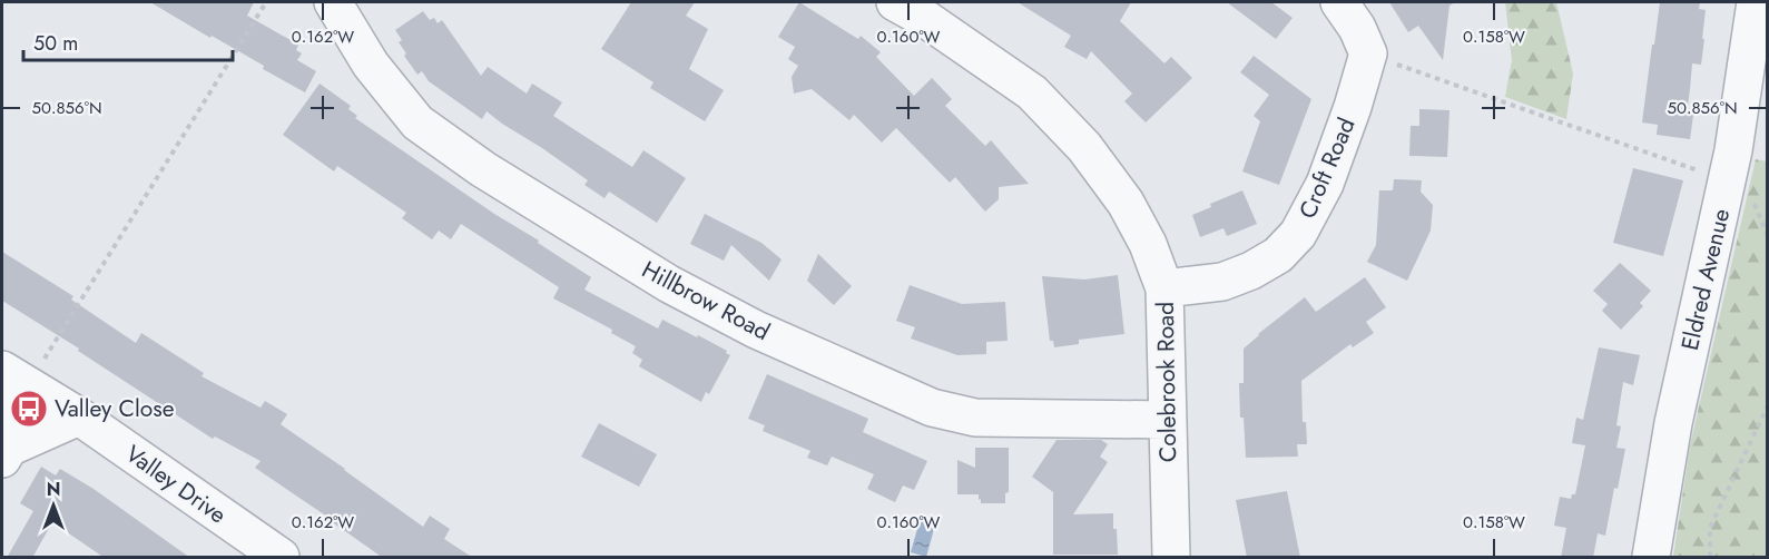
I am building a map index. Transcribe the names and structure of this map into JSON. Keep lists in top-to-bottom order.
{
  "streets": {
    "street": [
      "Croft Road",
      "Eldred Avenue",
      "Hillbrow Road",
      "Colebrook Road",
      "Valley Drive"
    ]
  },
  "crossings": [
    ["Croft Road", "Colebrook Road"],
    ["Hillbrow Road", "Colebrook Road"]
  ],
  "places": {
    "bus stop": ["Valley Close"]
  },
  "scale_bar": "50 m",
  "north": "top",
  "coordinates": [
    "0.162°W",
    "0.160°W",
    "0.158°W",
    "50.856°N"
  ]
}
